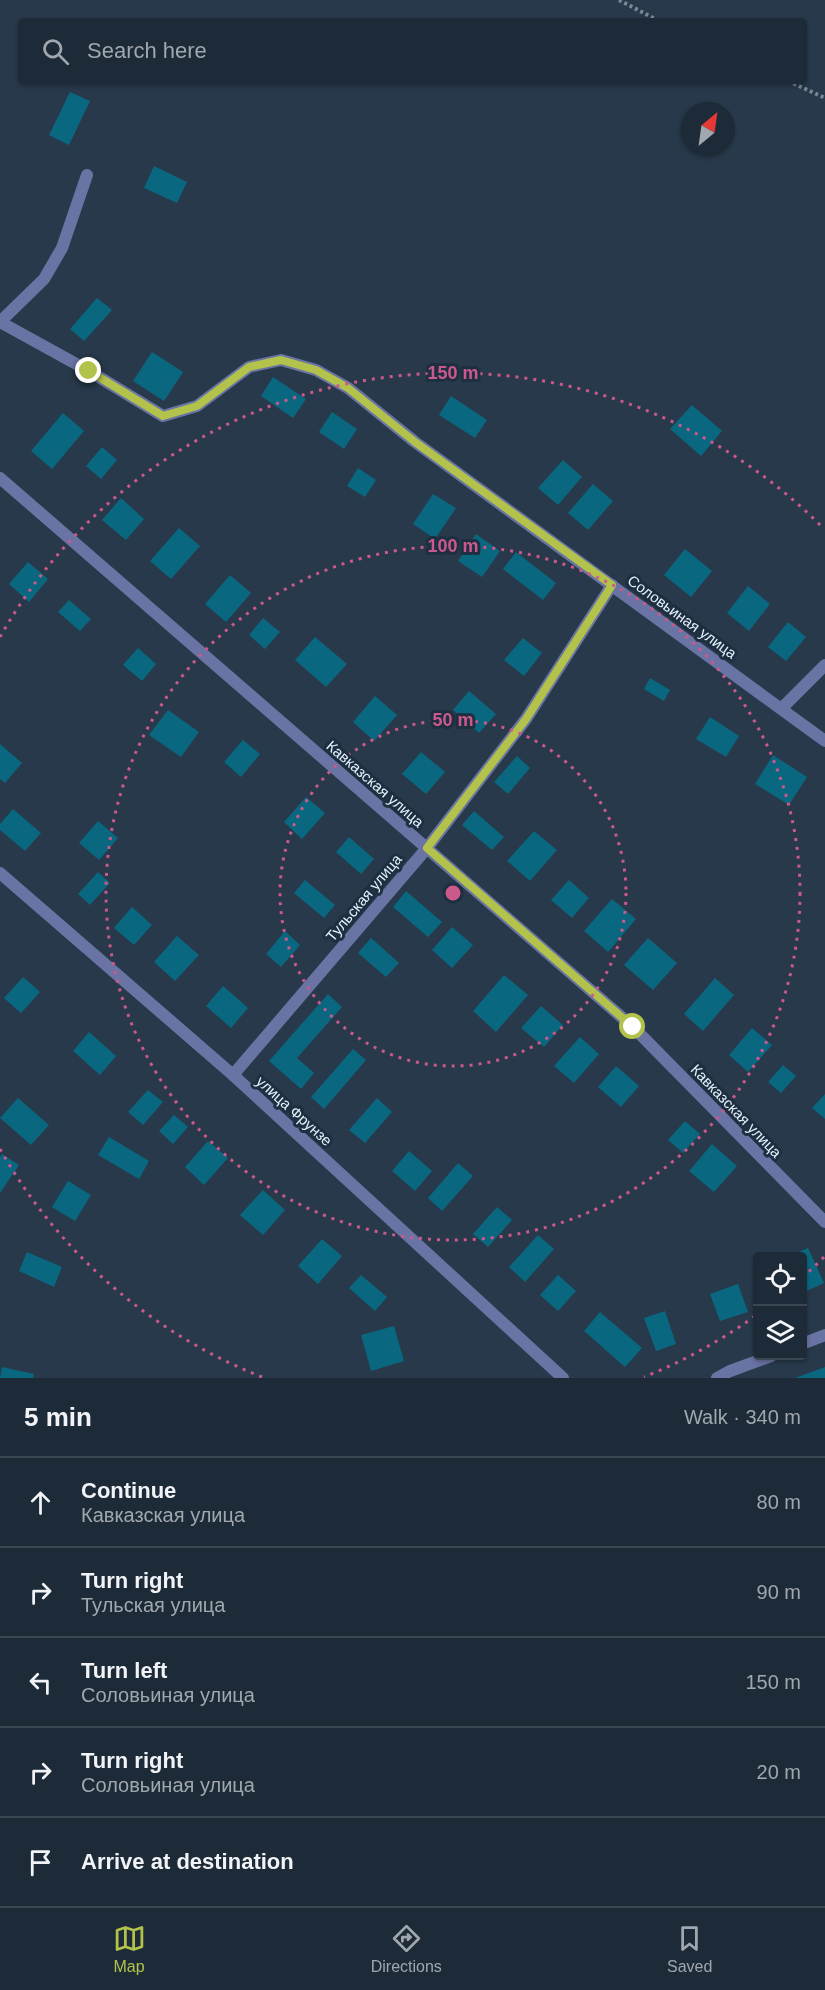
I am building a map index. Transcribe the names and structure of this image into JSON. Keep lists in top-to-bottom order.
{
  "streets": {
    "street": [
      "Соловьиная улица",
      "Кавказская улица",
      "Тульская улица",
      "улица Фрунзе"
    ]
  },
  "crossings": [
    ["Соловьиная улица", "Тульская улица"],
    ["Кавказская улица", "Тульская улица"],
    ["Тульская улица", "улица Фрунзе"]
  ],
  "north": "top right",
  "page": {
    "search": "Search here",
    "heading": ["5 min", "Walk · 340 m"],
    "list": [
      ["Continue", "Кавказская улица", "80 m"],
      ["Turn right", "Тульская улица", "90 m"],
      ["Turn left", "Соловьиная улица", "150 m"],
      ["Turn right", "Соловьиная улица", "20 m"],
      "Arrive at destination"
    ],
    "nav": ["Map", "Directions", "Saved"]
  },
  "rings": ["150 m", "100 m", "50 m"]
}
